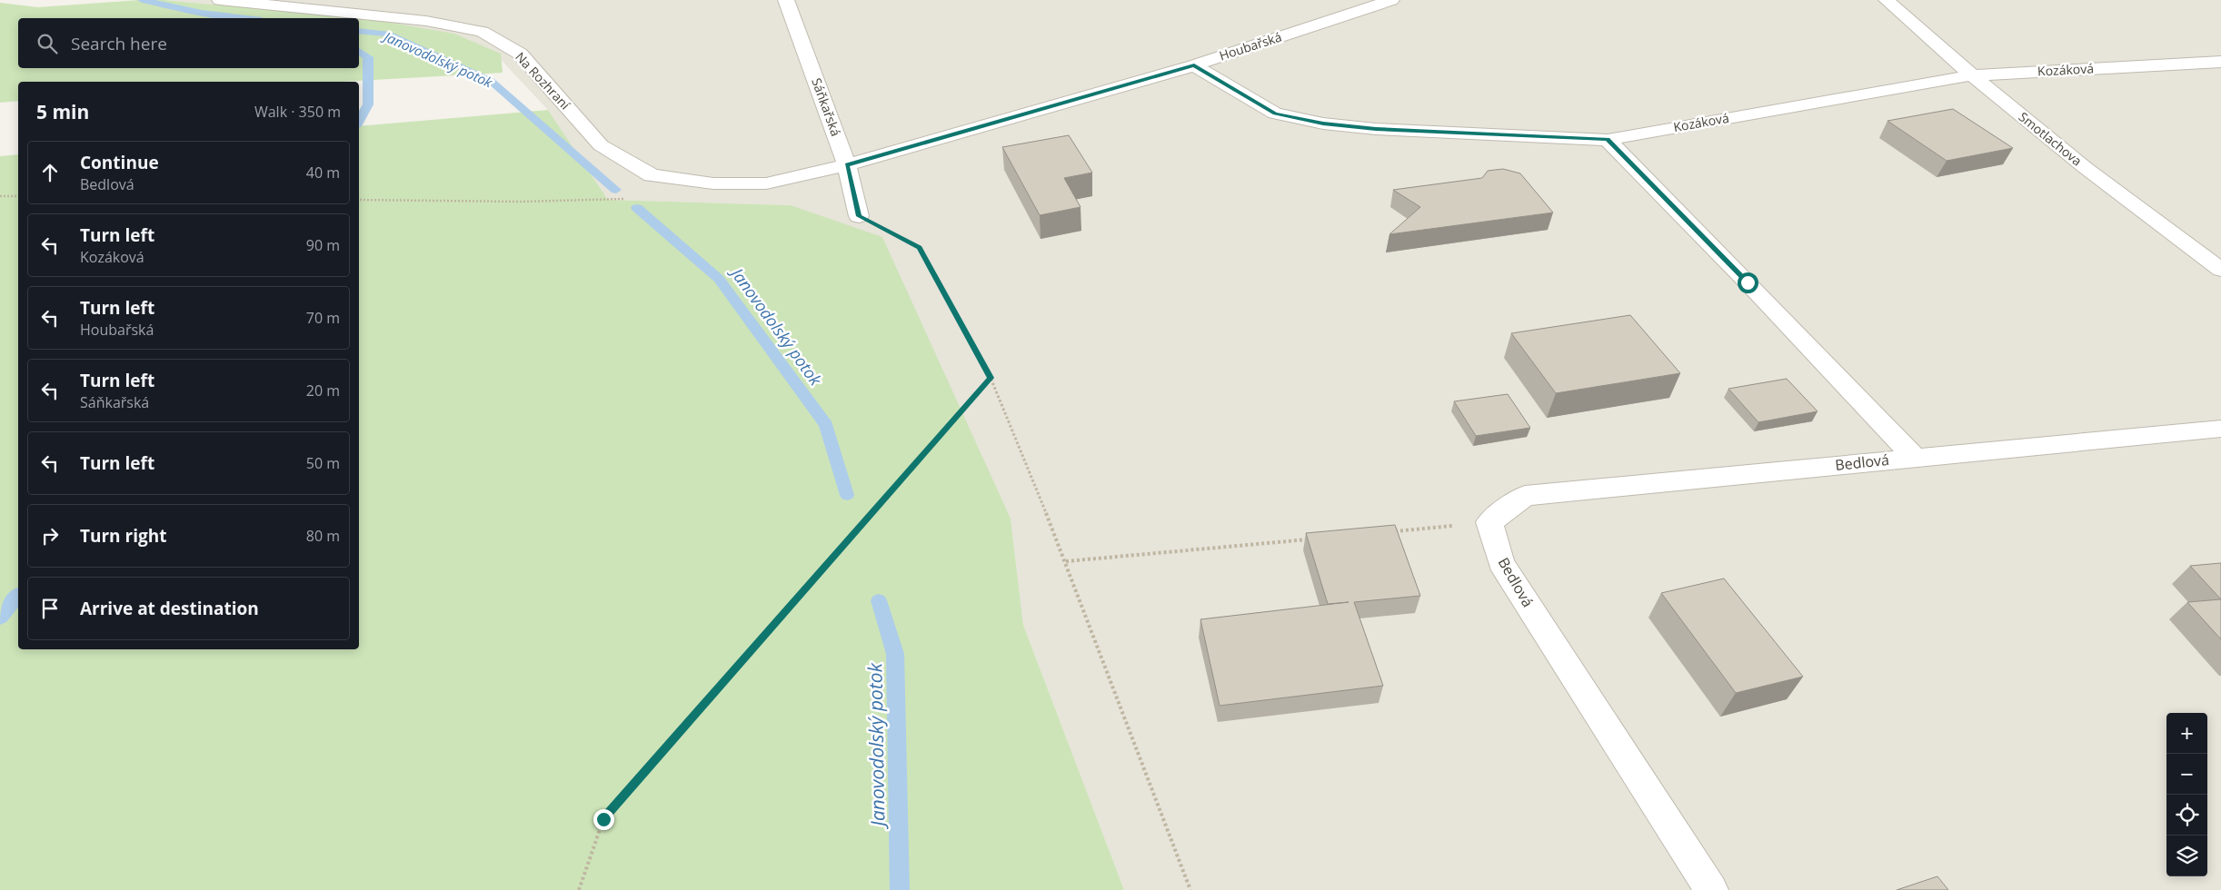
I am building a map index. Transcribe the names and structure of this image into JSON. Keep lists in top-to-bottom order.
{
  "streets": {
    "street": [
      "Houbařská",
      "Kozáková",
      "Na Rozhraní",
      "Sáňkařská",
      "Smotlachova",
      "Bedlová"
    ]
  },
  "crossings": [
    ["Houbařská", "Kozáková"],
    ["Houbařská", "Na Rozhraní"],
    ["Houbařská", "Sáňkařská"],
    ["Kozáková", "Smotlachova"],
    ["Kozáková", "Bedlová"],
    ["Na Rozhraní", "Sáňkařská"]
  ],
  "water": ["Janovodolský potok"],
  "page": {
    "search": "Search here",
    "heading": ["5 min", "Walk · 350 m"],
    "list": [
      ["Continue", "Bedlová", "40 m"],
      ["Turn left", "Kozáková", "90 m"],
      ["Turn left", "Houbařská", "70 m"],
      ["Turn left", "Sáňkařská", "20 m"],
      ["Turn left", "50 m"],
      ["Turn right", "80 m"],
      "Arrive at destination"
    ],
    "map_buttons": ["+", "−"]
  }
}
